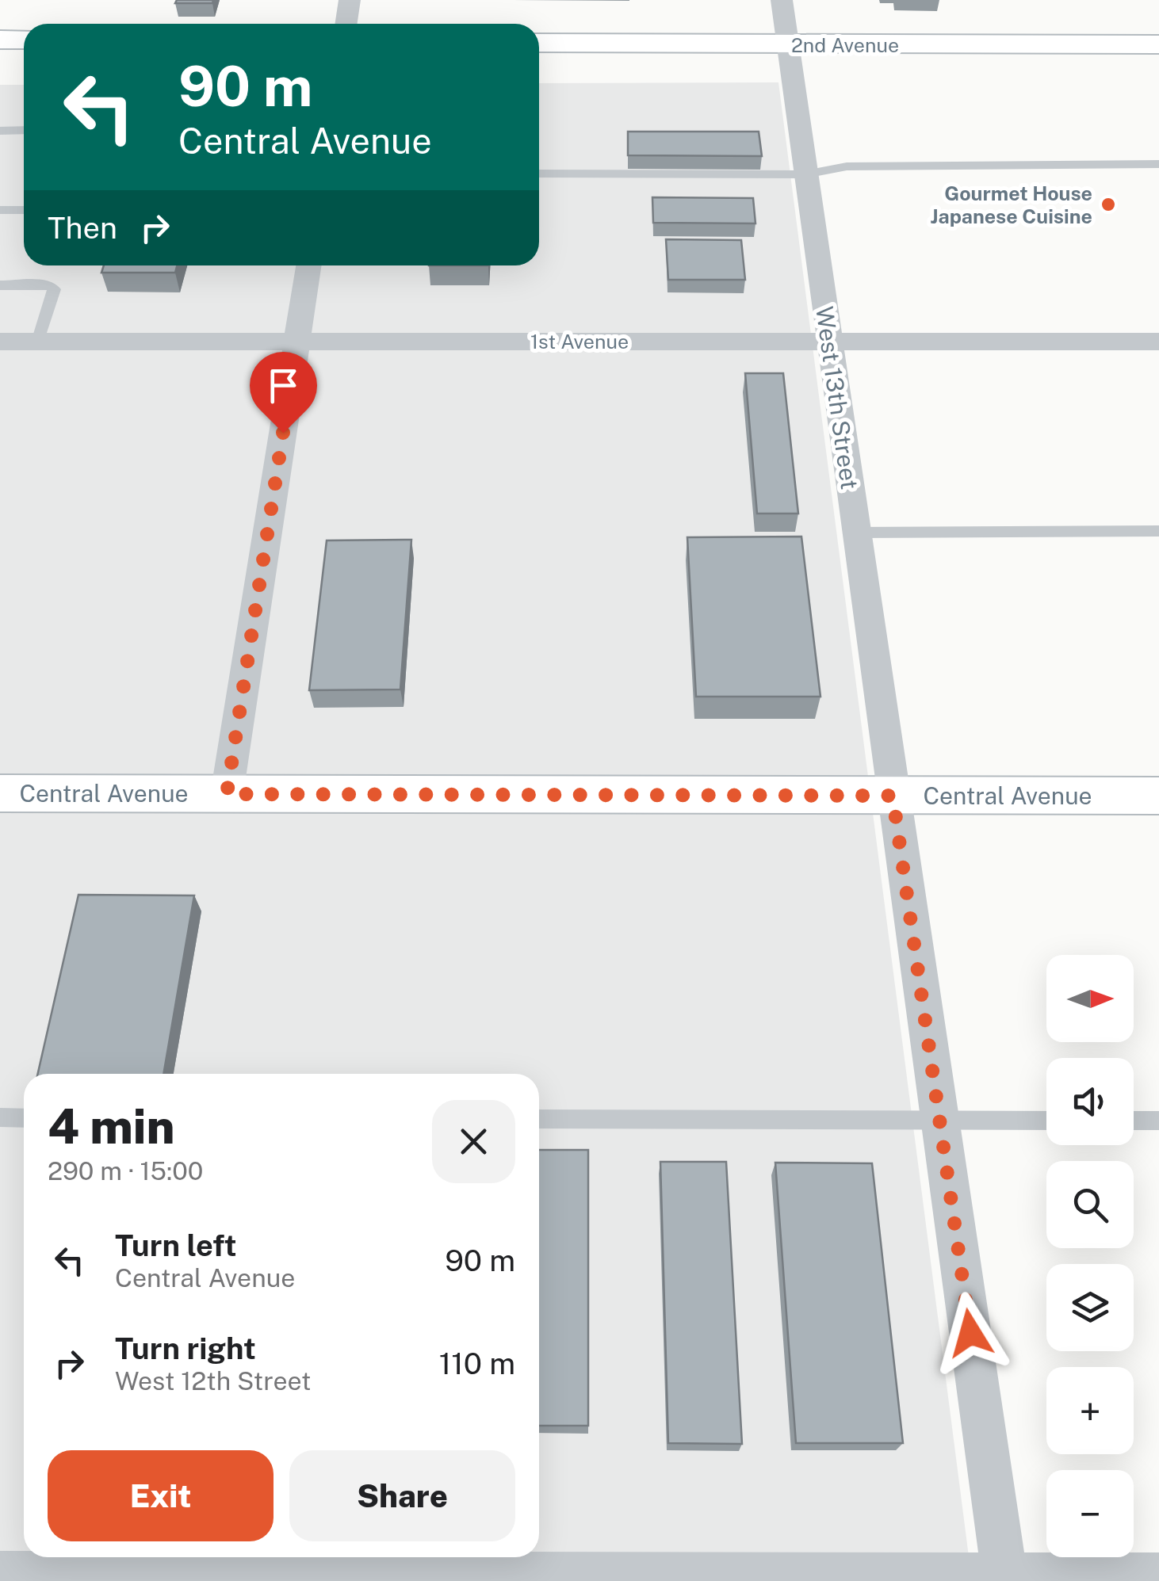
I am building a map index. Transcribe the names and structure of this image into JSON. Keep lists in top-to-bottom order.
{
  "streets": {
    "main road": ["2nd Avenue", "Central Avenue"],
    "street": ["1st Avenue", "West 13th Street"]
  },
  "crossings": [
    ["2nd Avenue", "West 13th Street"],
    ["1st Avenue", "West 13th Street"],
    ["West 13th Street", "Central Avenue"]
  ],
  "places": ["Gourmet House Japanese Cuisine"],
  "north": "right",
  "page": {
    "turn": ["90 m", "Central Avenue"],
    "then": "Then",
    "map_buttons": ["+", "−"],
    "heading": ["4 min", "290 m · 15:00"],
    "list": [
      {
        "name": "Turn left",
        "note": "Central Avenue",
        "value": "90 m"
      },
      {
        "name": "Turn right",
        "note": "West 12th Street",
        "value": "110 m"
      }
    ],
    "buttons": ["Exit", "Share"]
  }
}
